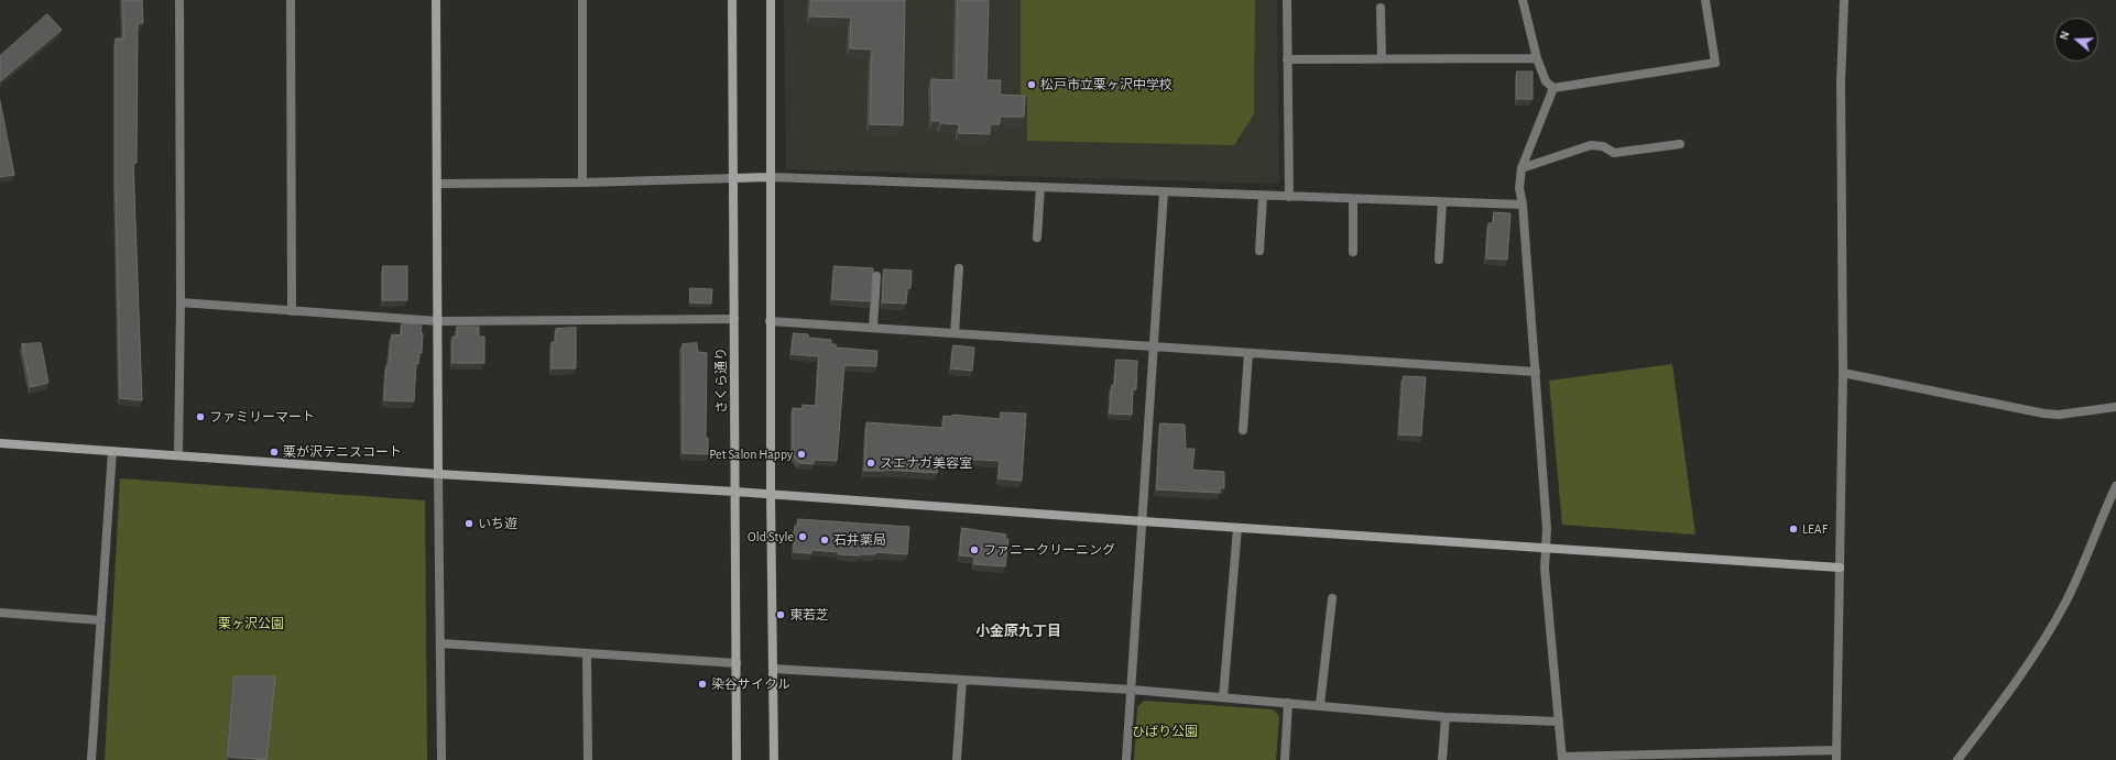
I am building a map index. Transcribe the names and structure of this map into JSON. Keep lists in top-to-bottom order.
{
  "streets": {
    "street": ["さくら通り"]
  },
  "districts": ["小金原九丁目"],
  "parks": ["栗ヶ沢公園", "ひばり公園"],
  "places": [
    "松戸市立栗ヶ沢中学校",
    "ファミリーマート",
    "栗が沢テニスコート",
    "Pet Salon Happy",
    "スエナガ美容室",
    "いち遊",
    "LEAF",
    "Old Style",
    "石井薬局",
    "ファニークリーニング",
    "東若芝",
    "染谷サイクル"
  ],
  "north": "left"
}
